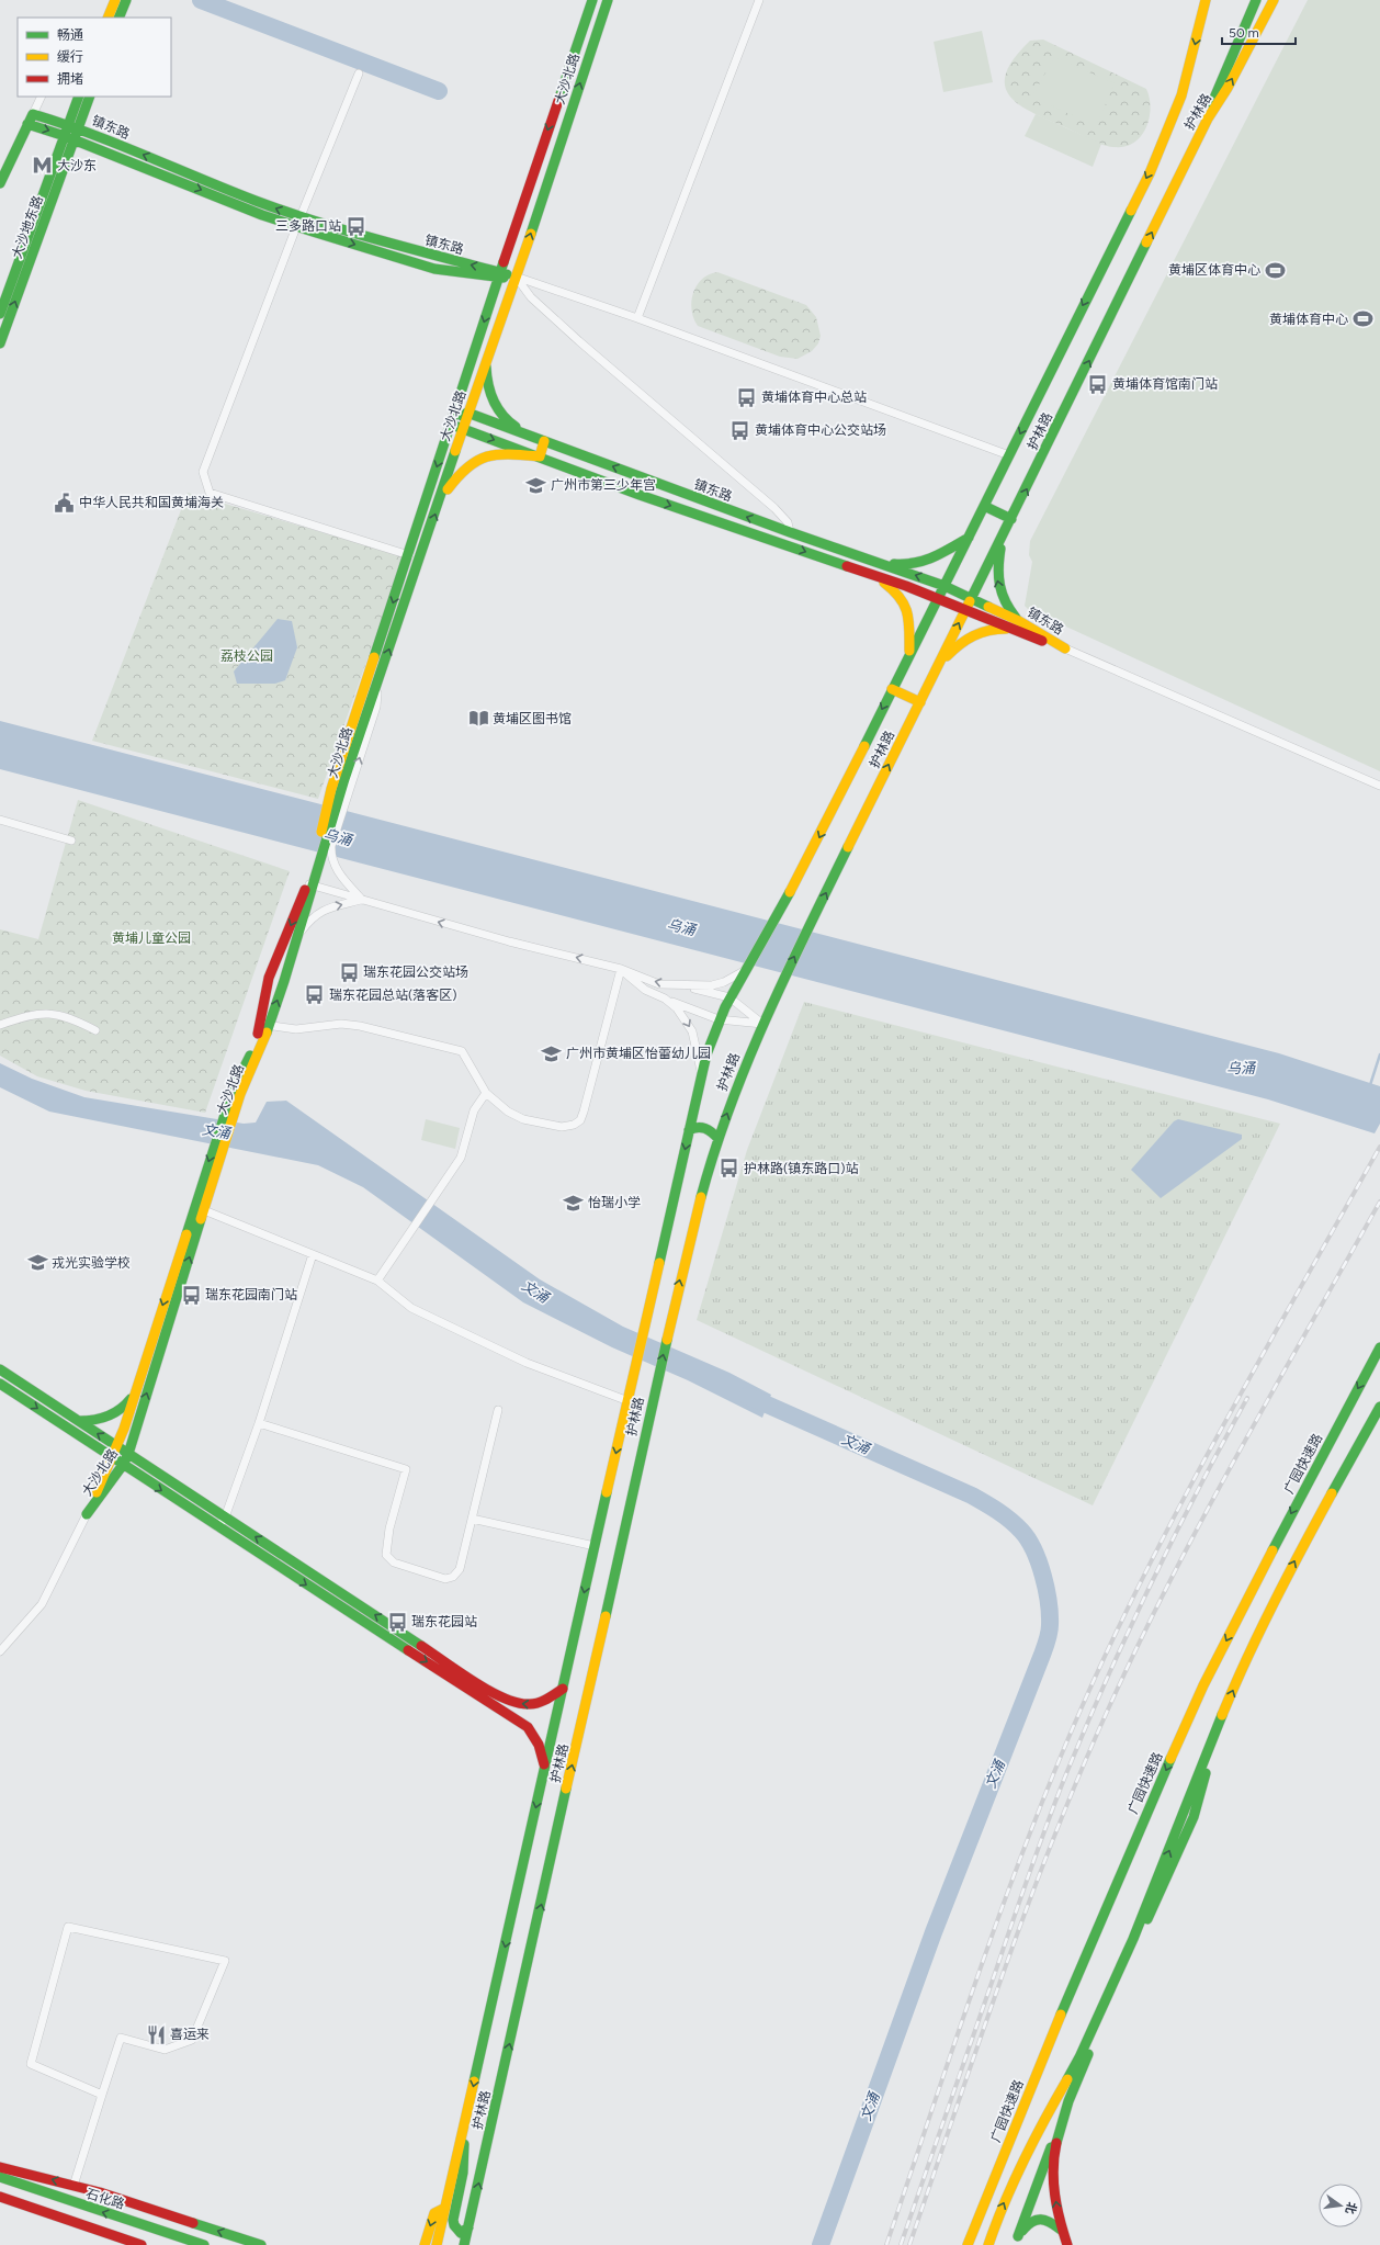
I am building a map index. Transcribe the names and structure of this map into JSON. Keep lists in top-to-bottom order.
{
  "streets": {
    "main road": [
      "大沙北路",
      "护林路",
      "镇东路",
      "大沙地东路",
      "广园快速路",
      "石化路"
    ]
  },
  "crossings": [
    ["大沙北路", "镇东路"],
    ["护林路", "镇东路"],
    ["镇东路", "大沙地东路"]
  ],
  "water": ["乌涌", "文涌"],
  "parks": ["荔枝公园", "黄埔儿童公园"],
  "places": {
    "metro station": ["大沙东"],
    "bus stop": [
      "三多路口站",
      "黄埔体育馆南门站",
      "黄埔体育中心总站",
      "黄埔体育中心公交站场",
      "瑞东花园公交站场",
      "瑞东花园总站(落客区)",
      "护林路(镇东路口)站",
      "瑞东花园南门站",
      "瑞东花园站"
    ],
    "sports": ["黄埔区体育中心", "黄埔体育中心"],
    "school or university": [
      "广州市第三少年宫",
      "广州市黄埔区怡蕾幼儿园",
      "怡瑞小学",
      "戎光实验学校"
    ],
    "public building": ["中华人民共和国黄埔海关"],
    "library": ["黄埔区图书馆"],
    "restaurant": ["喜运来"]
  },
  "legend": ["畅通", "缓行", "拥堵"],
  "scale_bar": "50 m",
  "north": "right"
}
